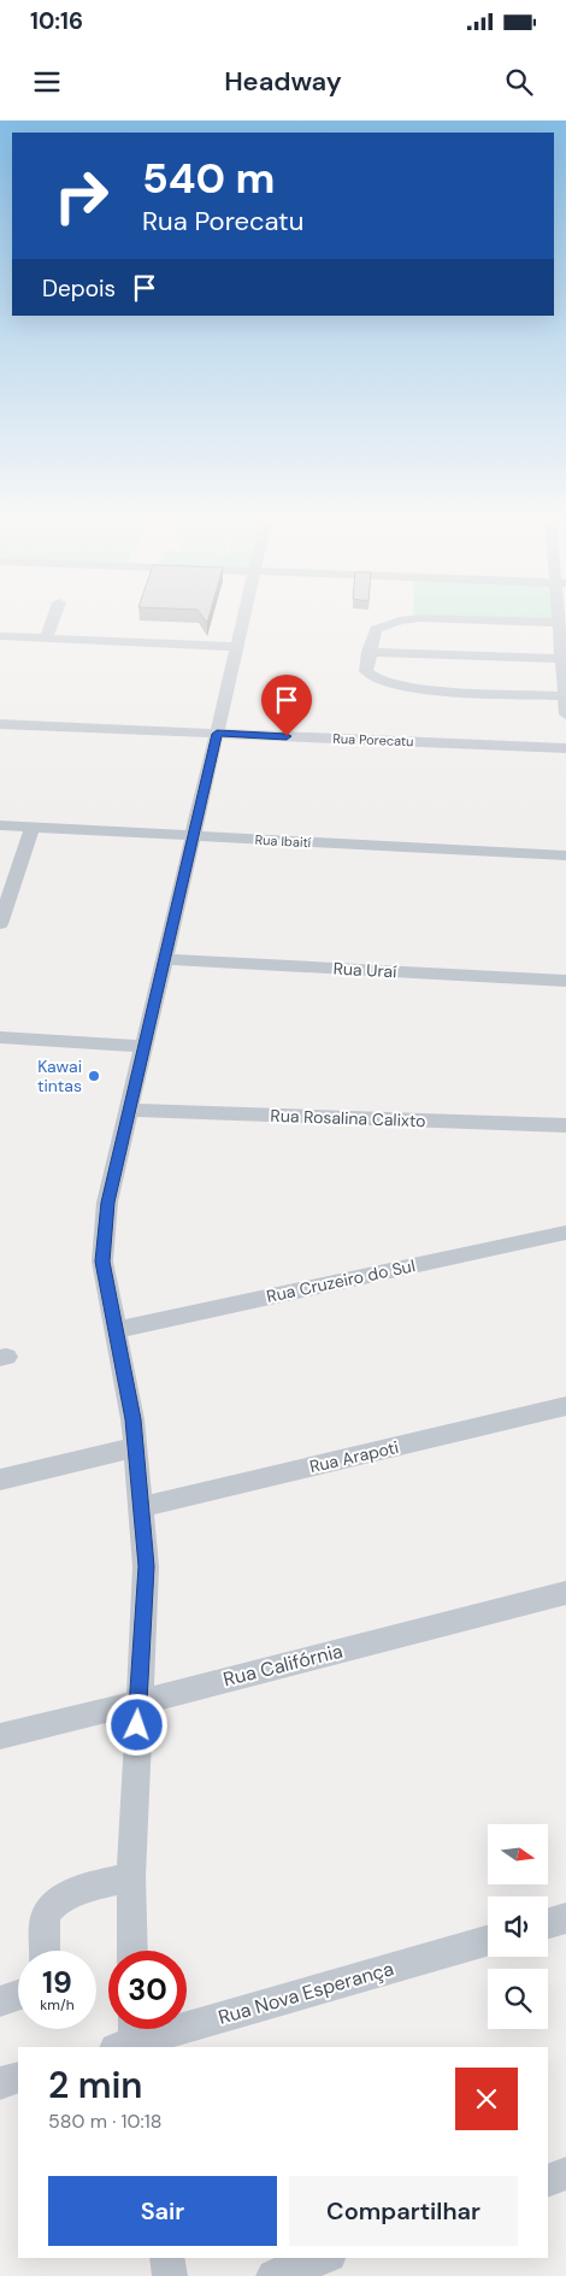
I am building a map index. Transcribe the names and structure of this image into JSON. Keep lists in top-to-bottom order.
{
  "streets": {
    "street": [
      "Rua Porecatu",
      "Rua Ibaití",
      "Rua Uraí",
      "Rua Rosalina Calixto",
      "Rua Cruzeiro do Sul",
      "Rua Arapoti",
      "Rua Califórnia",
      "Rua Nova Esperança"
    ]
  },
  "places": ["Kawai tintas"],
  "north": "right",
  "page": {
    "status": "10:16",
    "header": "Headway",
    "turn": ["540 m", "Rua Porecatu"],
    "then": "Depois",
    "speed": "19 km/h",
    "limit": "30",
    "heading": ["2 min", "580 m · 10:18"],
    "buttons": ["Sair", "Compartilhar"]
  }
}
